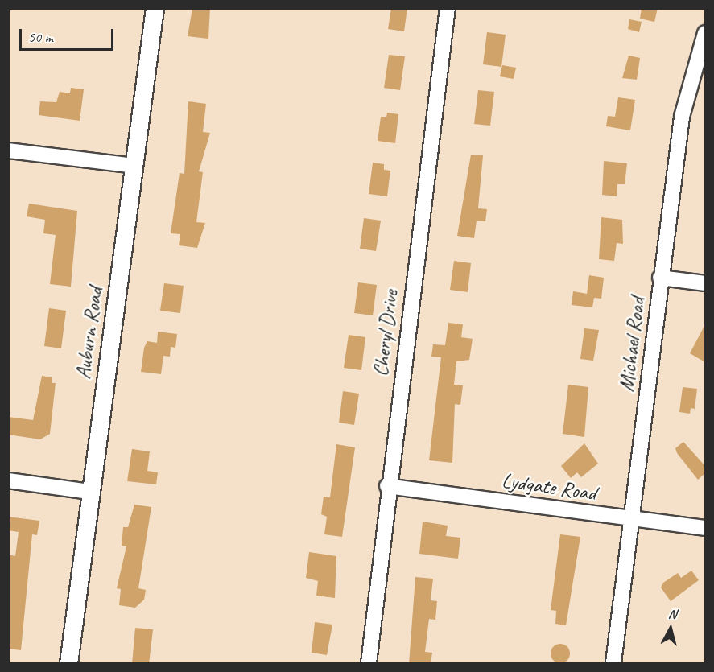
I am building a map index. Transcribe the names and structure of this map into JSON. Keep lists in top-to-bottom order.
{
  "streets": {
    "street": [
      "Auburn Road",
      "Cheryl Drive",
      "Michael Road",
      "Lydgate Road"
    ]
  },
  "crossings": [
    ["Cheryl Drive", "Lydgate Road"],
    ["Michael Road", "Lydgate Road"]
  ],
  "scale_bar": "50 m",
  "north": "top"
}
